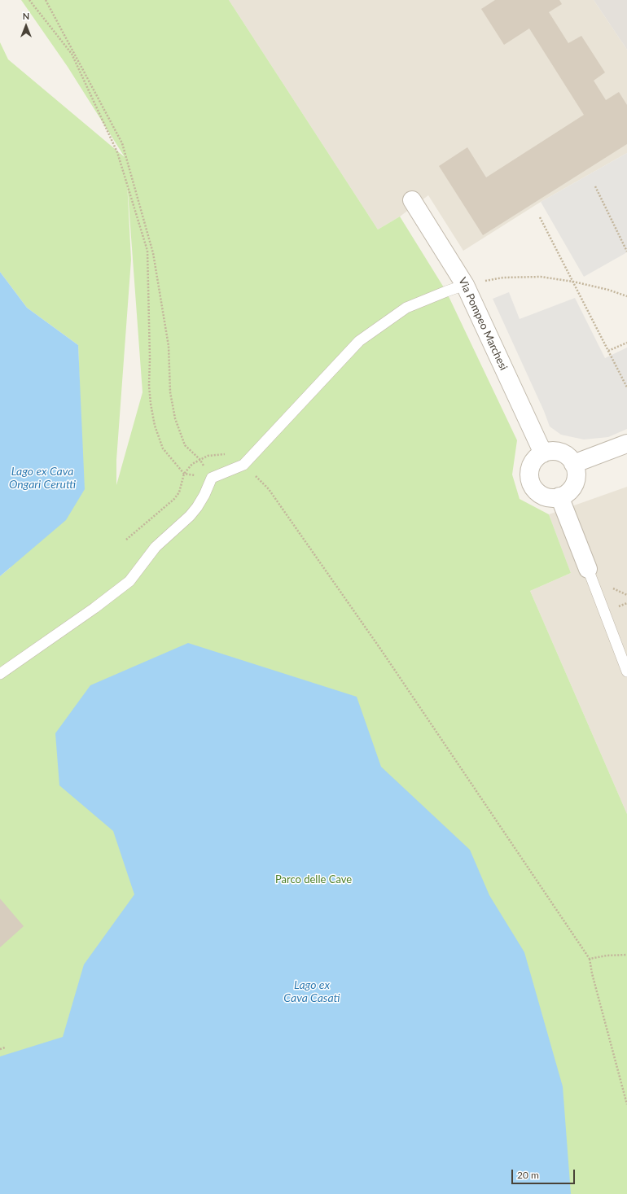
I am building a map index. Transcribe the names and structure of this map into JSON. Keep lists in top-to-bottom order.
{
  "streets": {
    "street": ["Via Pompeo Marchesi"]
  },
  "water": ["Lago ex Cava Ongari Cerutti", "Lago ex Cava Casati"],
  "parks": ["Parco delle Cave"],
  "scale_bar": "20 m",
  "north": "top"
}
